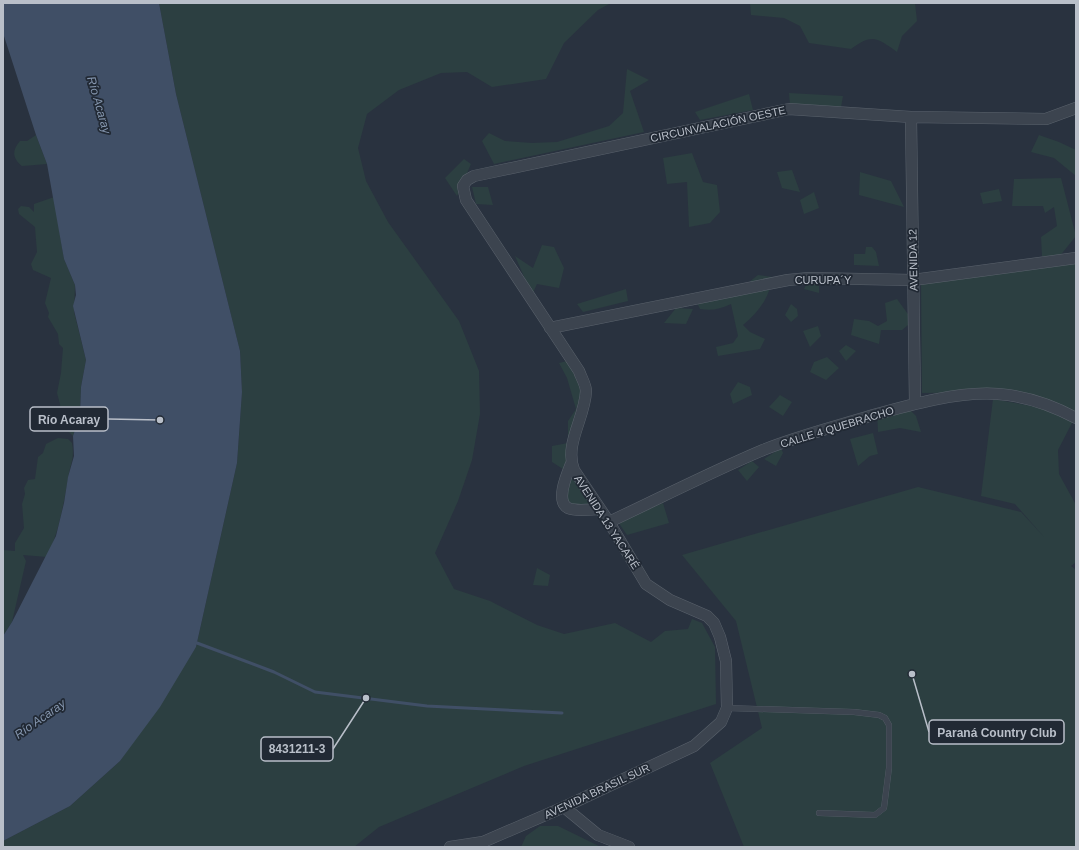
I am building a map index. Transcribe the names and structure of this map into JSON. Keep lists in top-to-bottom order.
{
  "streets": {
    "street": [
      "CIRCUNVALACIÓN OESTE",
      "AVENIDA 12",
      "CURUPA´Y",
      "CALLE 4 QUEBRACHO",
      "AVENIDA 13 YACARÉ",
      "AVENIDA BRASIL SUR"
    ]
  },
  "crossings": [
    ["CIRCUNVALACIÓN OESTE", "AVENIDA 12"],
    ["CIRCUNVALACIÓN OESTE", "AVENIDA 13 YACARÉ"],
    ["AVENIDA 12", "CURUPA´Y"],
    ["AVENIDA 12", "CALLE 4 QUEBRACHO"],
    ["CURUPA´Y", "AVENIDA 13 YACARÉ"],
    ["CALLE 4 QUEBRACHO", "AVENIDA 13 YACARÉ"],
    ["AVENIDA 13 YACARÉ", "AVENIDA BRASIL SUR"]
  ],
  "water": ["Río Acaray"],
  "places": ["Río Acaray", "Paraná Country Club", "8431211-3"]
}
